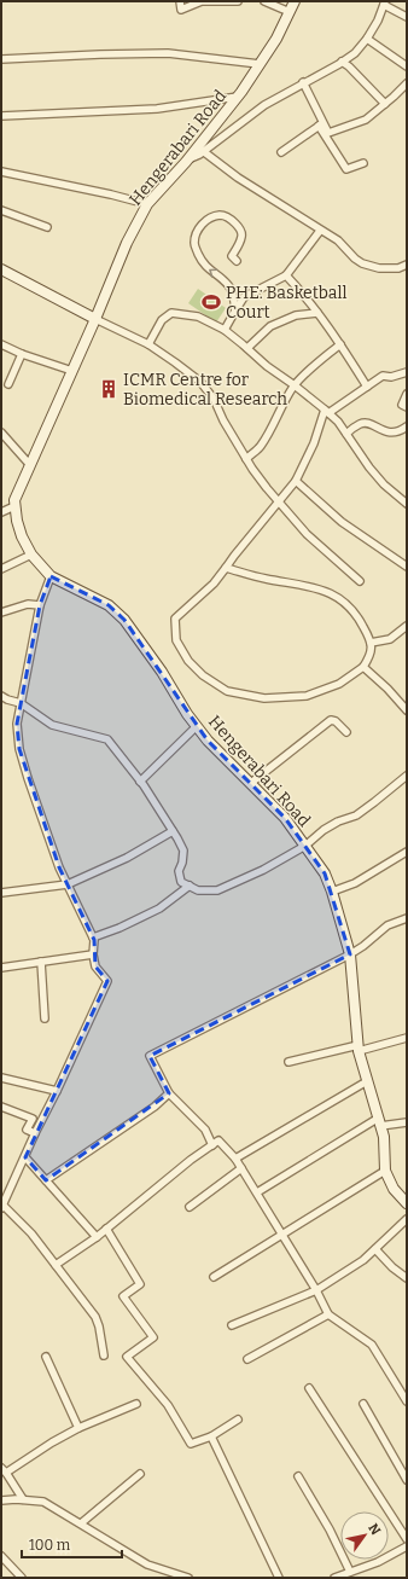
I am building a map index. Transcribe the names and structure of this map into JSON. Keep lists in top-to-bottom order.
{
  "streets": {
    "main road": ["Hengerabari Road"]
  },
  "places": {
    "sports": ["PHE: Basketball Court"],
    "building": ["ICMR Centre for Biomedical Research"]
  },
  "scale_bar": "100 m",
  "north": "top right"
}
